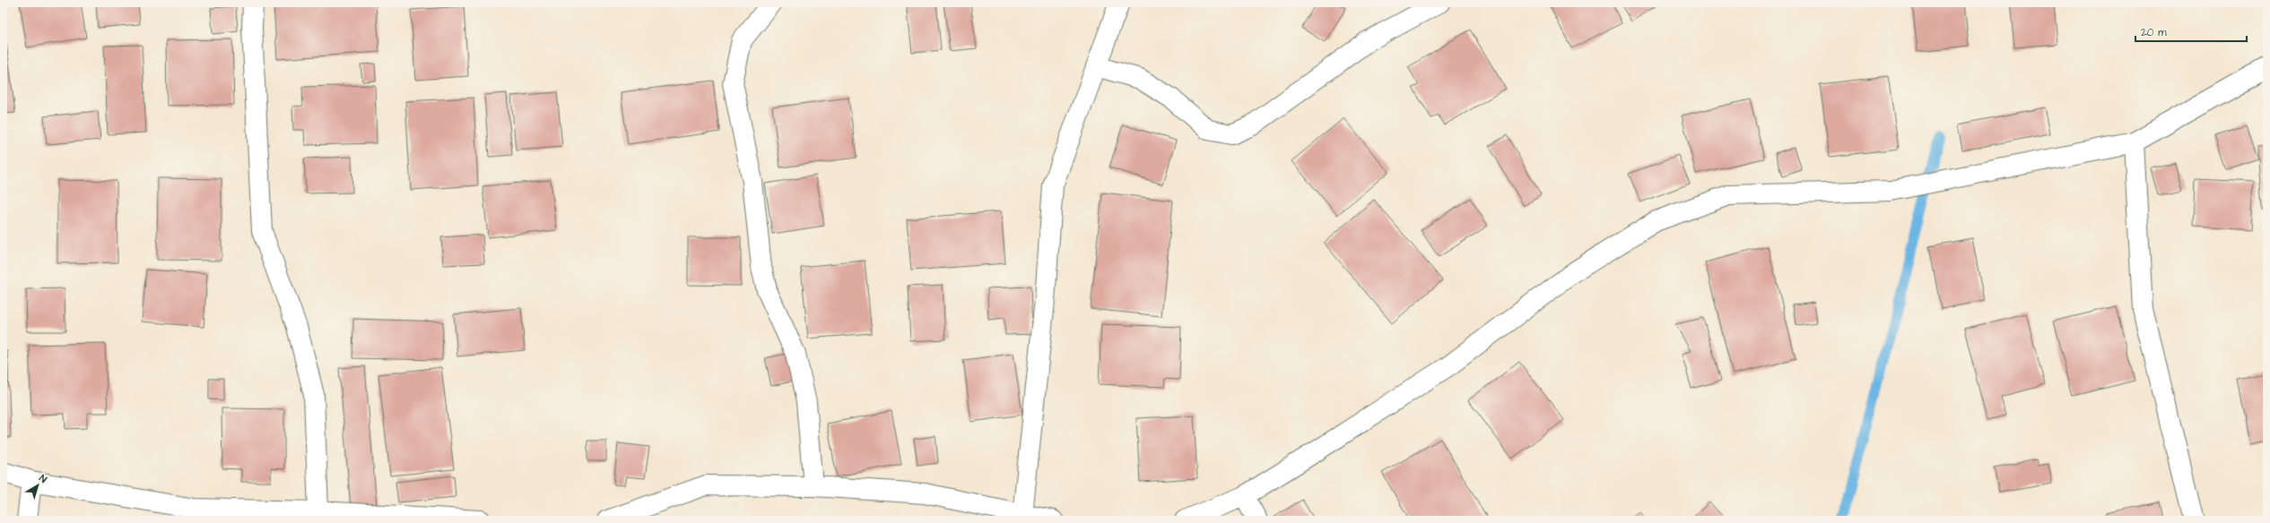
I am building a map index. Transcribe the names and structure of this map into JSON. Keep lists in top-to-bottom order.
{
  "scale_bar": "20 m",
  "north": "top right"
}
